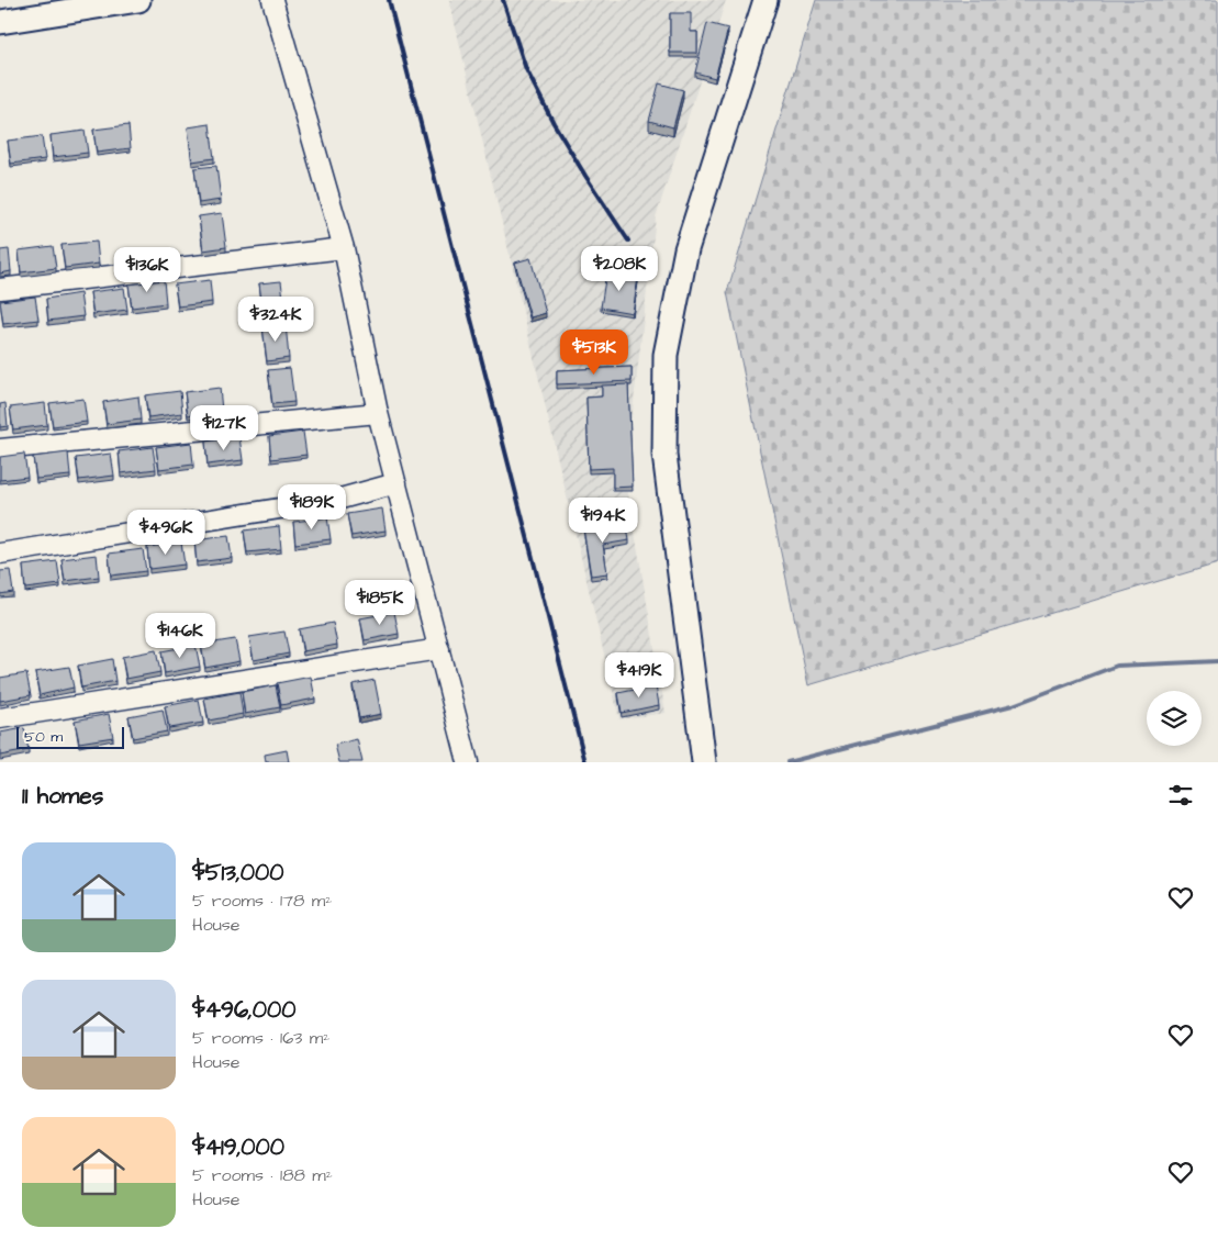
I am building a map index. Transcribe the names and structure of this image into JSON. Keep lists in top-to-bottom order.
{
  "scale_bar": "50 m",
  "page": {
    "price": [
      "$208K",
      "$136K",
      "$324K",
      "$513K",
      "$127K",
      "$189K",
      "$194K",
      "$496K",
      "$185K",
      "$146K",
      "$419K"
    ],
    "scale": "50 m",
    "heading": "11 homes",
    "list": [
      {
        "name": "$513,000",
        "note": "5 rooms · 178 m² · House"
      },
      {
        "name": "$496,000",
        "note": "5 rooms · 163 m² · House"
      },
      {
        "name": "$419,000",
        "note": "5 rooms · 188 m² · House"
      }
    ]
  }
}
